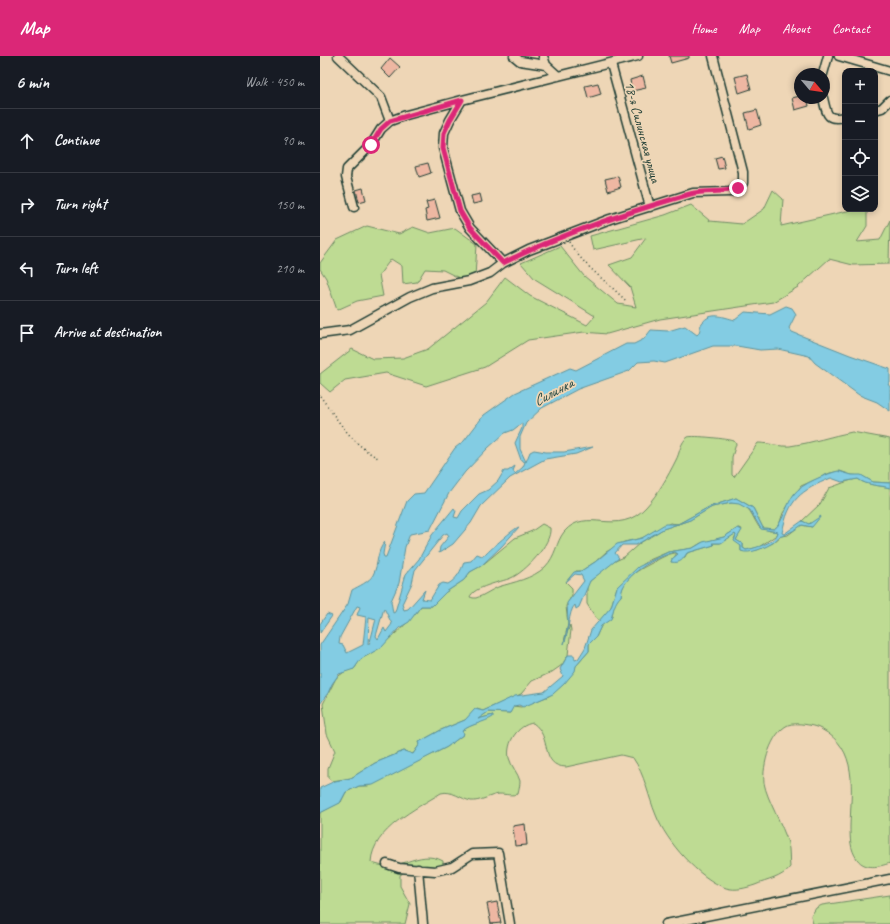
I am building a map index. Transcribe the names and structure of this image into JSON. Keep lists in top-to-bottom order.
{
  "streets": {
    "street": ["18-я Силинская улица"]
  },
  "water": ["Силинка"],
  "north": "bottom right",
  "page": {
    "header": "Map",
    "nav": [
      "Home",
      "Map",
      "About",
      "Contact"
    ],
    "heading": ["6 min", "Walk · 450 m"],
    "map_buttons": ["+", "−"],
    "list": [
      ["Continue", "90 m"],
      ["Turn right", "150 m"],
      ["Turn left", "210 m"],
      "Arrive at destination"
    ]
  }
}
